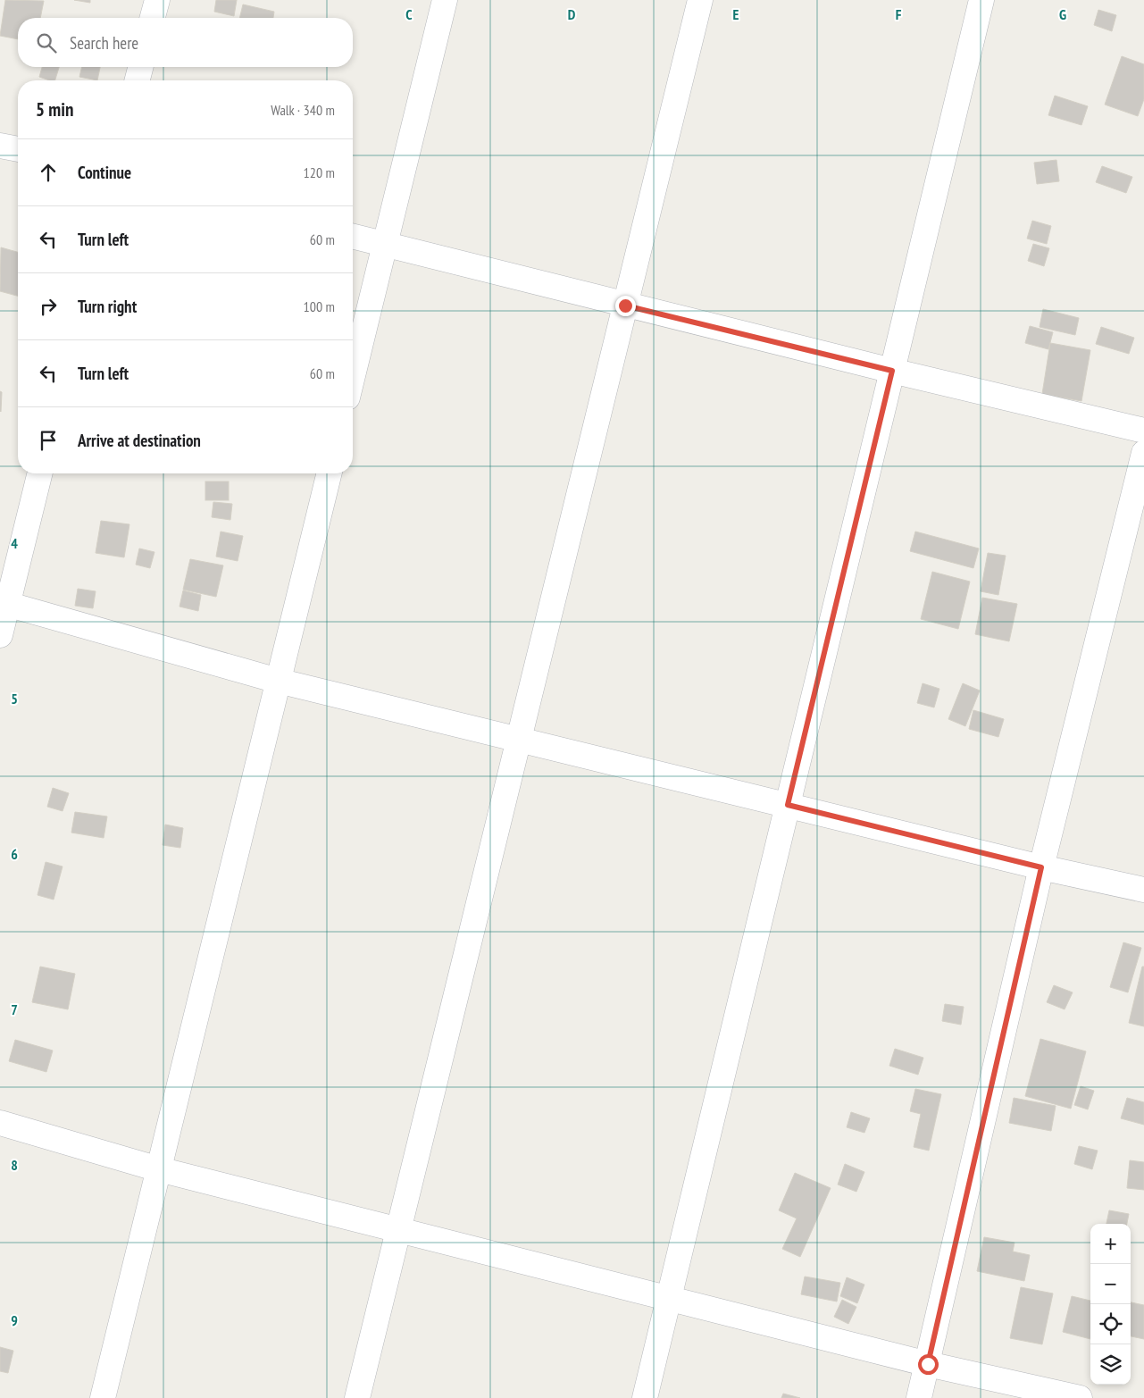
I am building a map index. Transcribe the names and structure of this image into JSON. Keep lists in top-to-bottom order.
{
  "page": {
    "search": "Search here",
    "heading": ["5 min", "Walk · 340 m"],
    "list": [
      ["Continue", "120 m"],
      ["Turn left", "60 m"],
      ["Turn right", "100 m"],
      ["Turn left", "60 m"],
      "Arrive at destination"
    ],
    "map_buttons": ["+", "−"]
  },
  "grid": {
    "columns": [
      "C",
      "D",
      "E",
      "F",
      "G"
    ],
    "rows": [
      "4",
      "5",
      "6",
      "7",
      "8",
      "9"
    ]
  }
}
